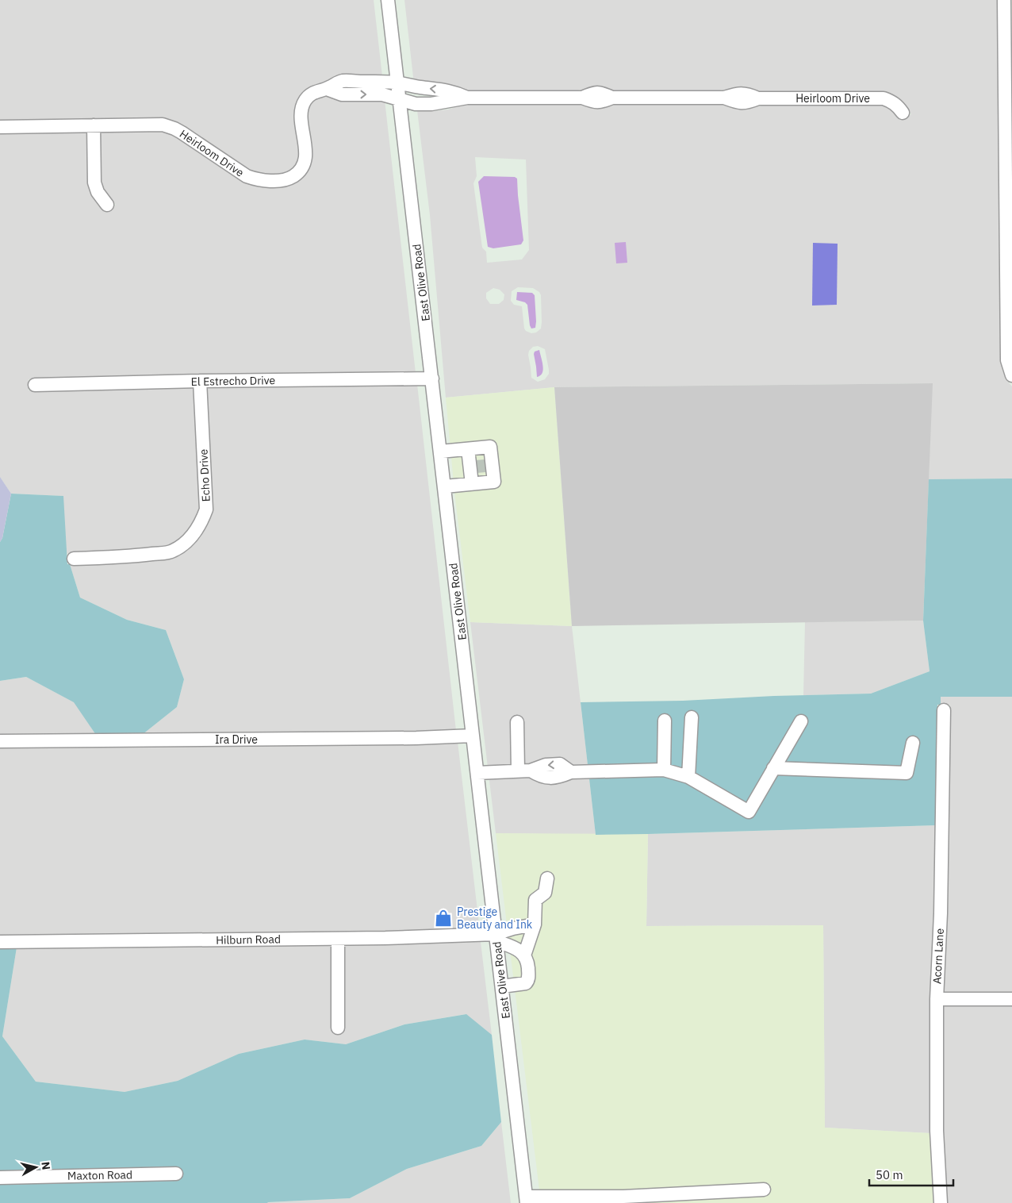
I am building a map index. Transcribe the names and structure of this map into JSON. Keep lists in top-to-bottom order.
{
  "streets": {
    "street": [
      "Heirloom Drive",
      "East Olive Road",
      "El Estrecho Drive",
      "Echo Drive",
      "Ira Drive",
      "Hilburn Road",
      "Acorn Lane",
      "Maxton Road"
    ]
  },
  "crossings": [
    ["Heirloom Drive", "East Olive Road"],
    ["East Olive Road", "El Estrecho Drive"],
    ["East Olive Road", "Ira Drive"],
    ["East Olive Road", "Hilburn Road"],
    ["El Estrecho Drive", "Echo Drive"]
  ],
  "places": {
    "shop": ["Prestige Beauty and Ink"]
  },
  "scale_bar": "50 m",
  "north": "right"
}
